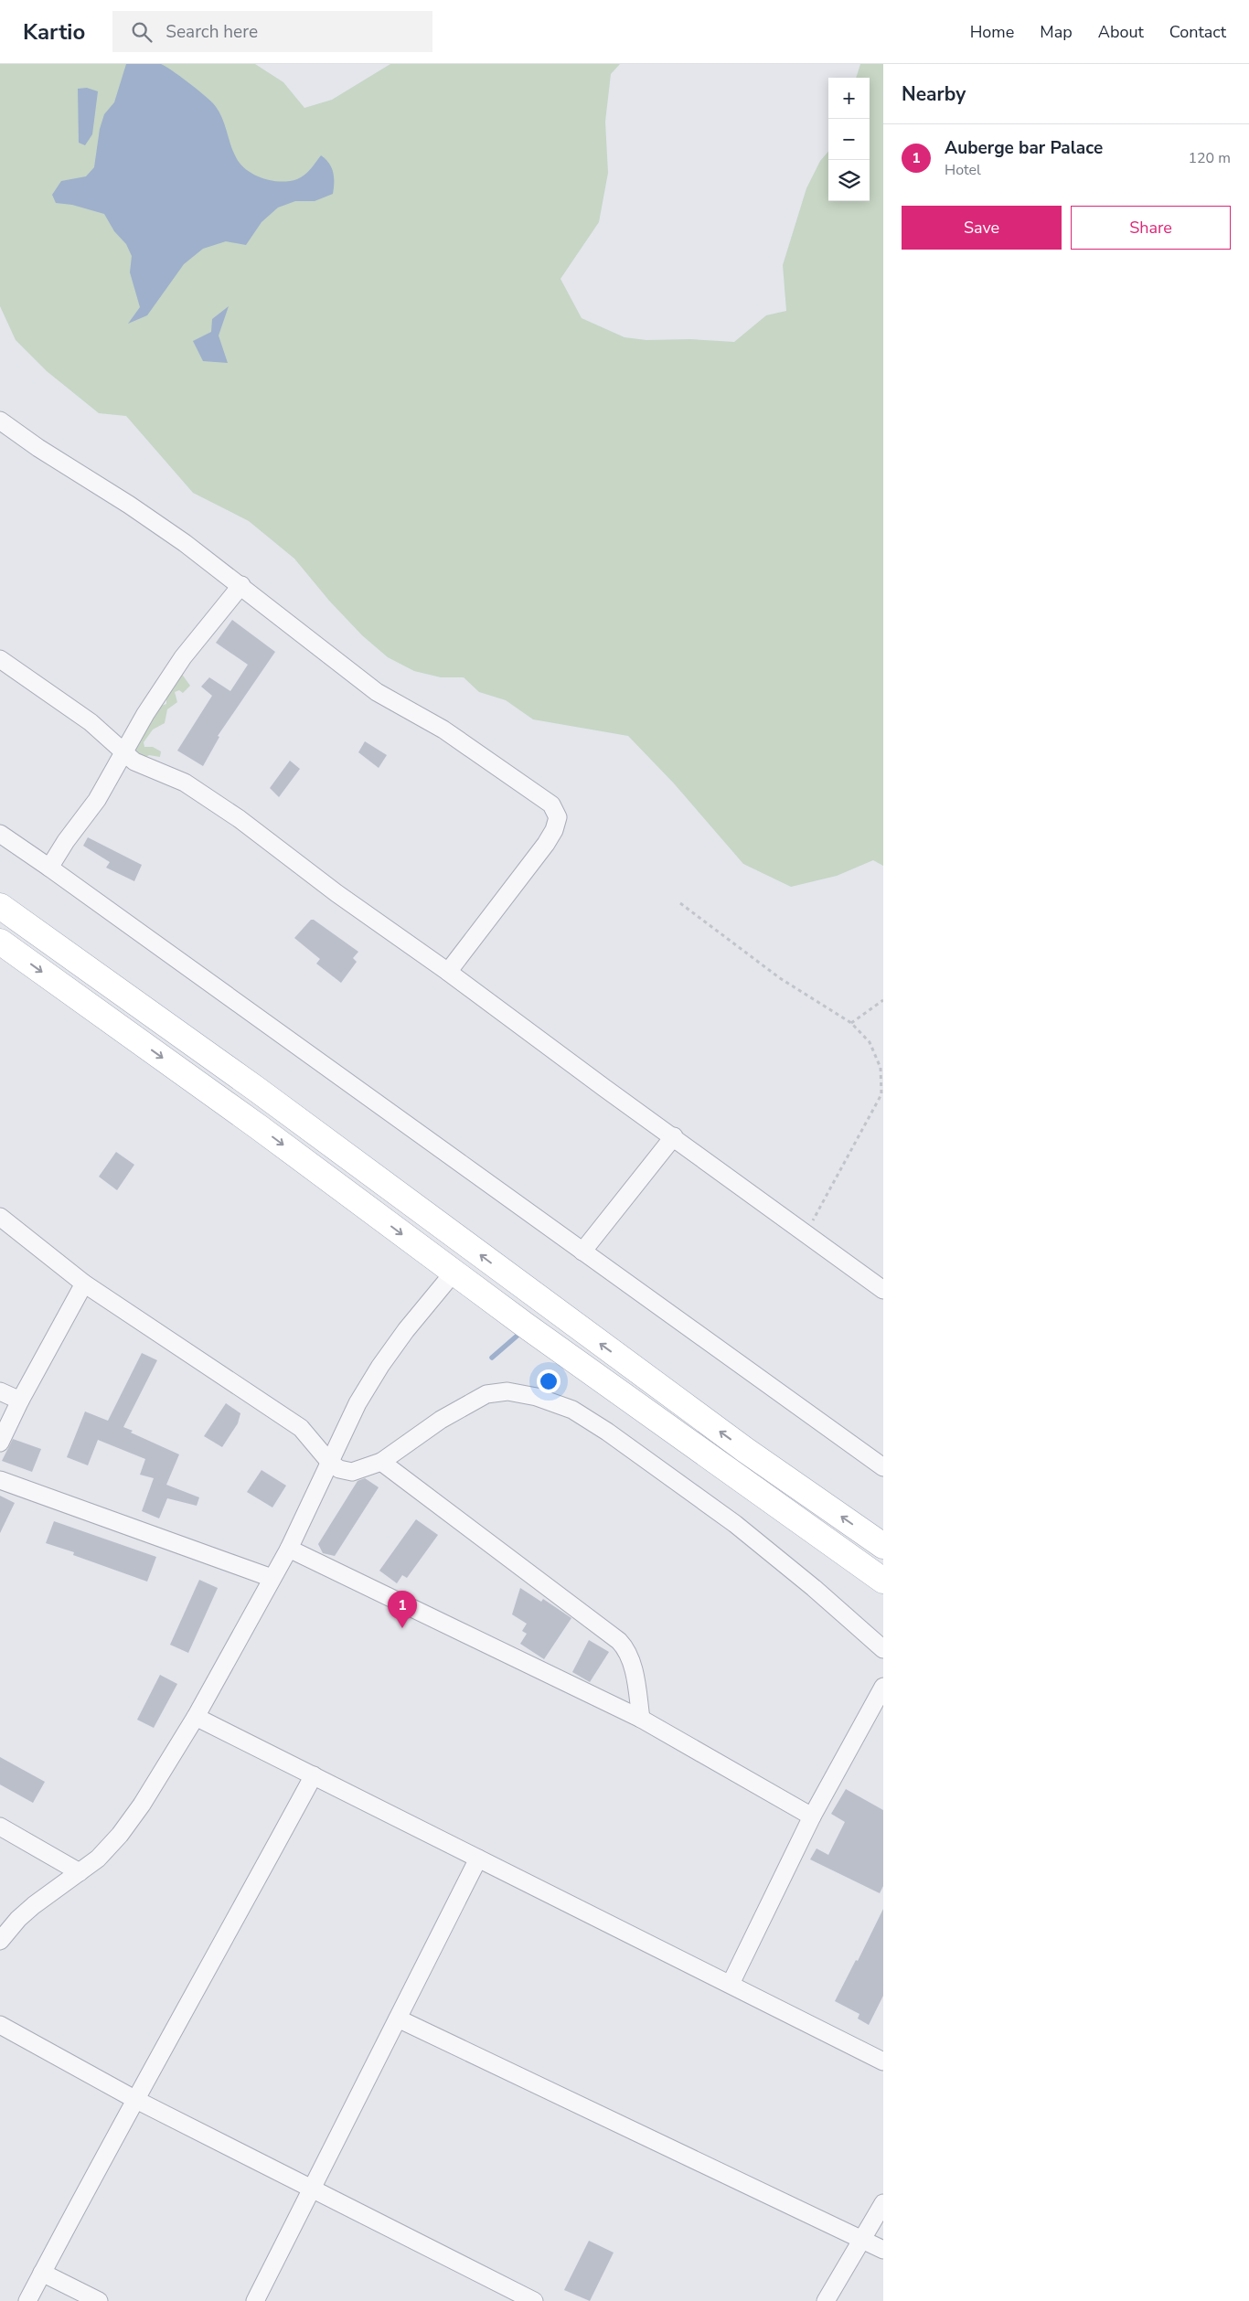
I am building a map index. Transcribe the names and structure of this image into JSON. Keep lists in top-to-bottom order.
{
  "page": {
    "header": "Kartio",
    "search": "Search here",
    "nav": [
      "Home",
      "Map",
      "About",
      "Contact"
    ],
    "heading": "Nearby",
    "map_buttons": ["+", "−"],
    "list": [
      {
        "mark": "1",
        "name": "Auberge bar Palace",
        "note": "Hotel",
        "value": "120 m"
      }
    ],
    "buttons": ["Save", "Share"],
    "pins": "1"
  }
}
